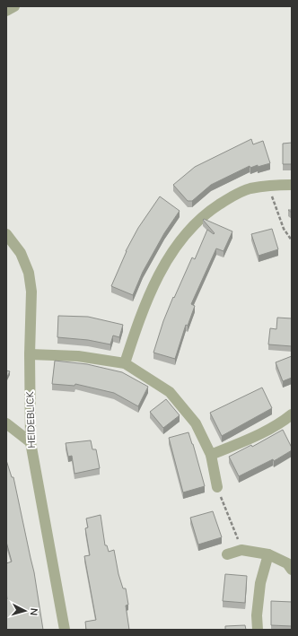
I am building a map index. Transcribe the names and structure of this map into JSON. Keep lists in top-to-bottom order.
{
  "streets": {
    "street": ["HEIDEBLICK"]
  },
  "north": "right"
}
